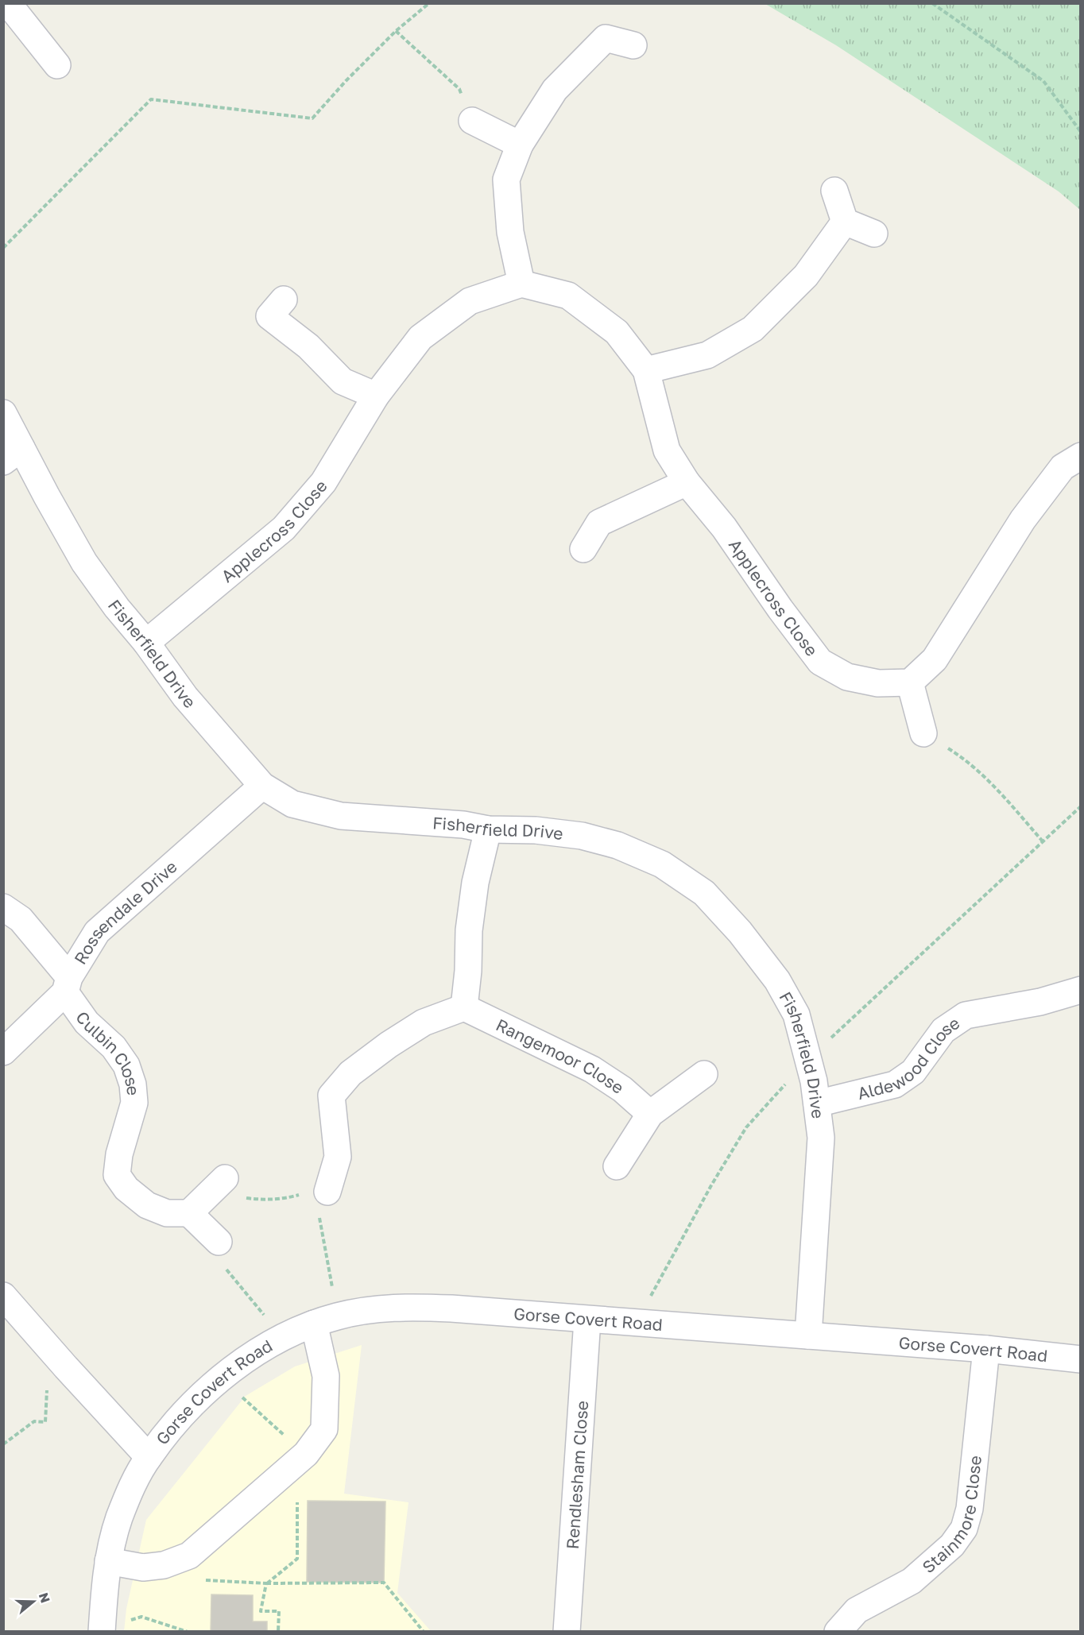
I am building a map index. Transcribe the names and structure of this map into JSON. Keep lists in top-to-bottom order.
{
  "streets": {
    "street": [
      "Applecross Close",
      "Fisherfield Drive",
      "Rossendale Drive",
      "Culbin Close",
      "Aldewood Close",
      "Rangemoor Close",
      "Gorse Covert Road",
      "Rendlesham Close",
      "Stainmore Close"
    ]
  },
  "crossings": [
    ["Applecross Close", "Fisherfield Drive"],
    ["Fisherfield Drive", "Rossendale Drive"],
    ["Fisherfield Drive", "Aldewood Close"],
    ["Fisherfield Drive", "Gorse Covert Road"],
    ["Rossendale Drive", "Culbin Close"],
    ["Gorse Covert Road", "Rendlesham Close"],
    ["Gorse Covert Road", "Stainmore Close"]
  ],
  "north": "right"
}
